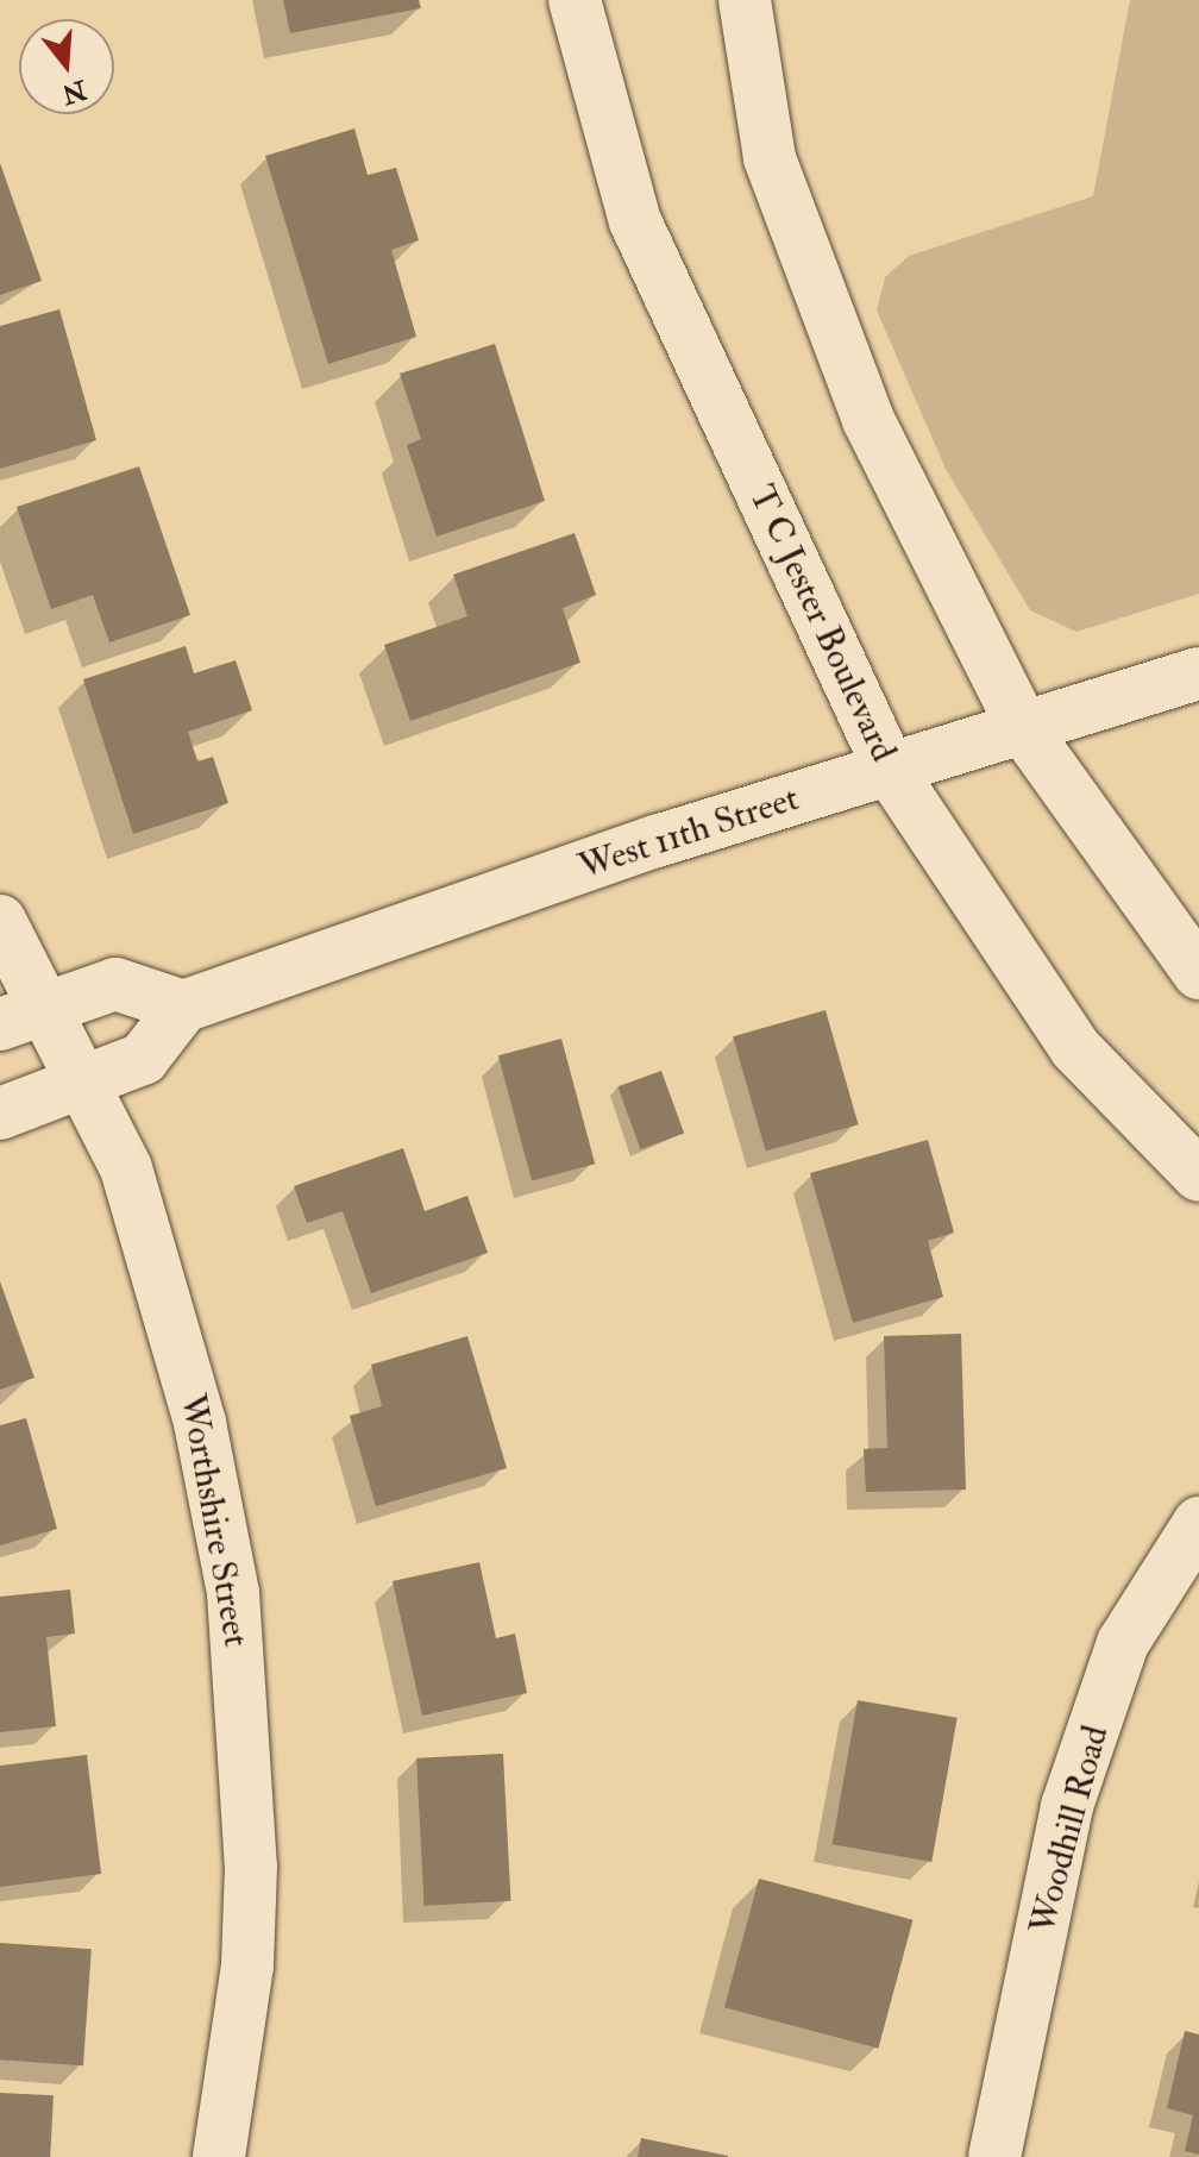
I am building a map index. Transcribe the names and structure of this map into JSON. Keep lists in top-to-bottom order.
{
  "streets": {
    "main road": [
      "T C Jester Boulevard",
      "West 11th Street",
      "Worthshire Street",
      "Woodhill Road"
    ]
  },
  "crossings": [
    ["T C Jester Boulevard", "West 11th Street"]
  ],
  "north": "bottom"
}
